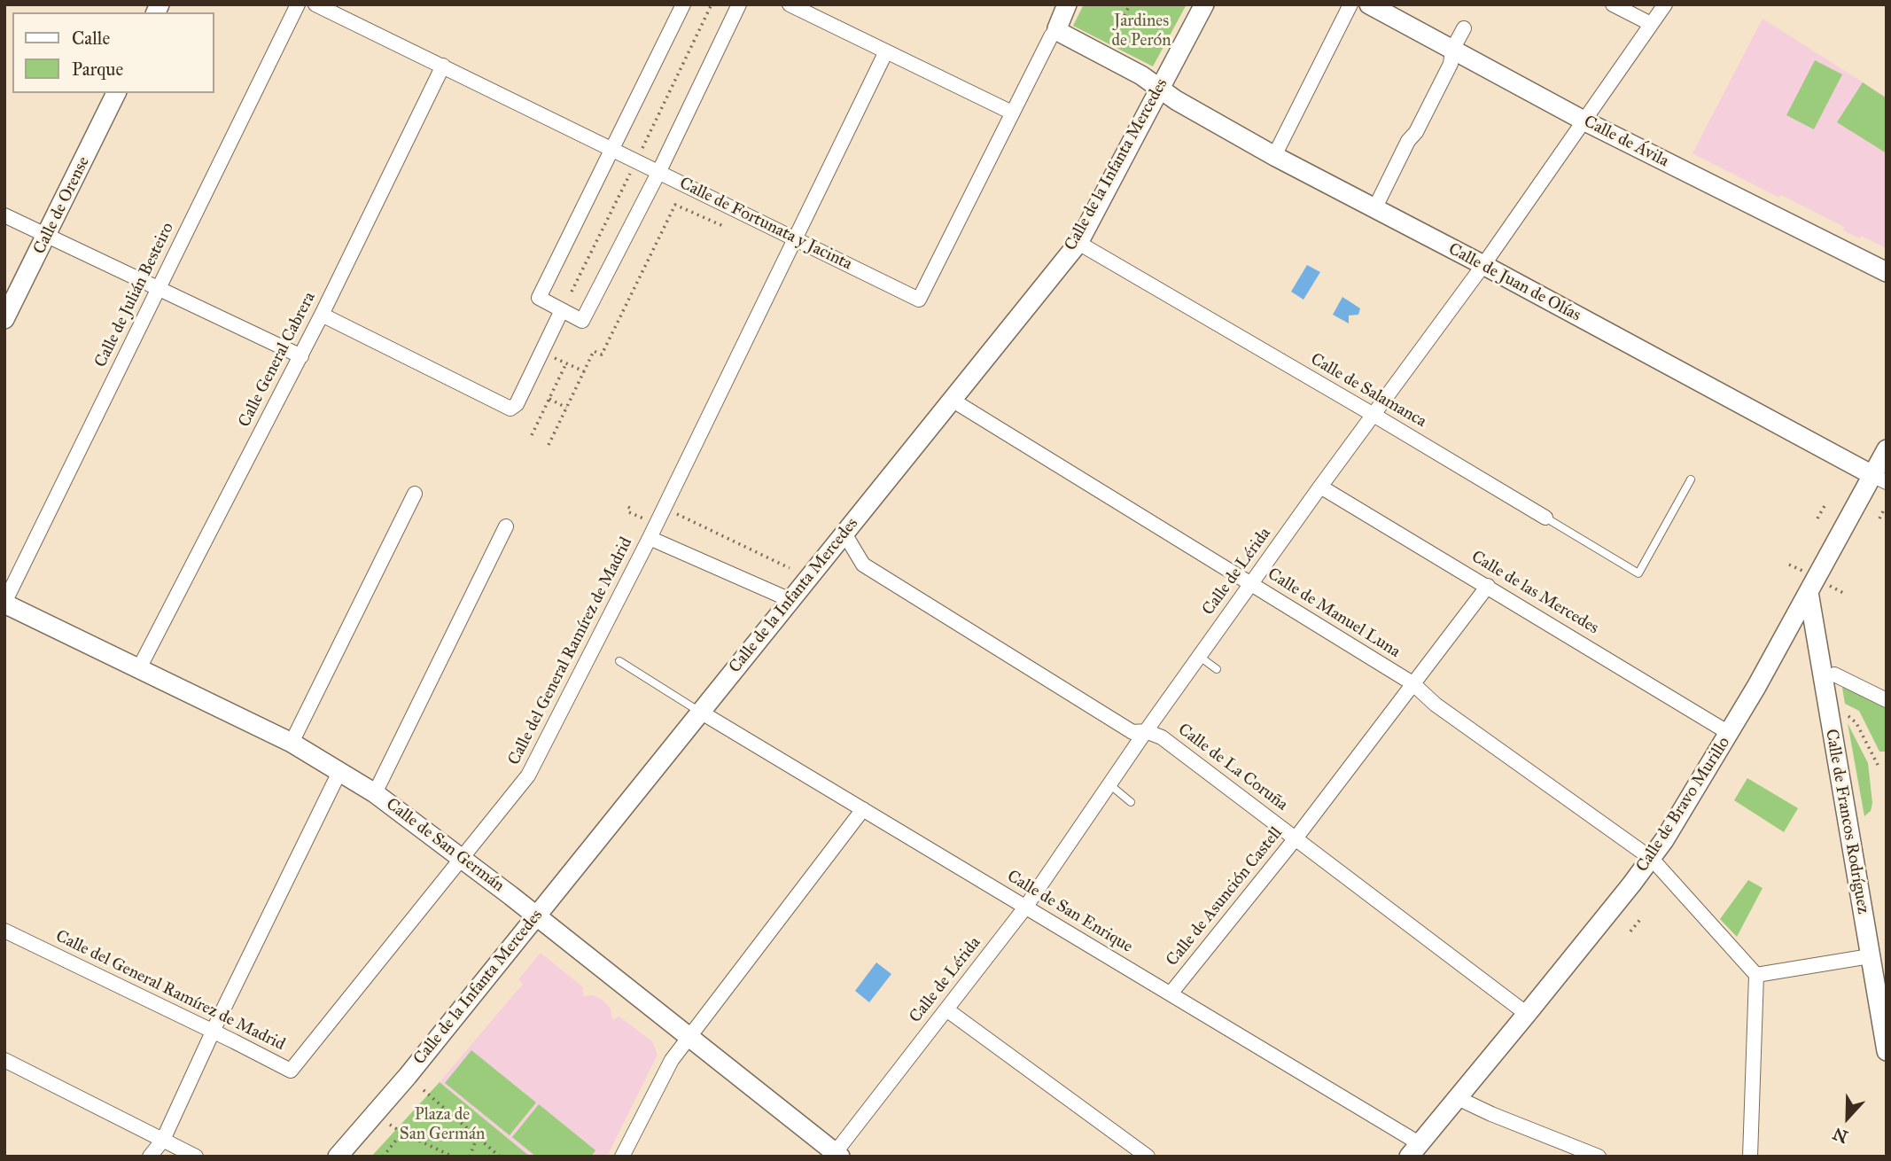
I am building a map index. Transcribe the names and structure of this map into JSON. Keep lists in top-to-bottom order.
{
  "streets": {
    "street": [
      "Calle de Ávila",
      "Calle de la Infanta Mercedes",
      "Calle de Orense",
      "Calle de Fortunata y Jacinta",
      "Calle de Juan de Olías",
      "Calle de Julián Besteiro",
      "Calle General Cabrera",
      "Calle de Salamanca",
      "Calle de Lérida",
      "Calle de las Mercedes",
      "Calle de Manuel Luna",
      "Calle del General Ramírez de Madrid",
      "Calle de La Coruña",
      "Calle de Bravo Murillo",
      "Calle de Francos Rodríguez",
      "Calle de San Germán",
      "Calle de Asunción Castell",
      "Calle de San Enrique"
    ]
  },
  "crossings": [
    ["Calle de Ávila", "Calle de Lérida"],
    ["Calle de la Infanta Mercedes", "Calle de Juan de Olías"],
    ["Calle de la Infanta Mercedes", "Calle de Salamanca"],
    ["Calle de la Infanta Mercedes", "Calle de Manuel Luna"],
    ["Calle de la Infanta Mercedes", "Calle de La Coruña"],
    ["Calle de la Infanta Mercedes", "Calle de San Germán"],
    ["Calle de la Infanta Mercedes", "Calle de San Enrique"],
    ["Calle de Fortunata y Jacinta", "Calle de Juan de Olías"],
    ["Calle de Fortunata y Jacinta", "Calle General Cabrera"],
    ["Calle de Fortunata y Jacinta", "Calle del General Ramírez de Madrid"],
    ["Calle de Juan de Olías", "Calle de Lérida"],
    ["Calle de Juan de Olías", "Calle de Bravo Murillo"],
    ["Calle de Julián Besteiro", "Calle de San Germán"],
    ["Calle General Cabrera", "Calle de San Germán"],
    ["Calle de Salamanca", "Calle de Lérida"],
    ["Calle de Lérida", "Calle de las Mercedes"],
    ["Calle de Lérida", "Calle de Manuel Luna"],
    ["Calle de Lérida", "Calle de La Coruña"],
    ["Calle de Lérida", "Calle de San Germán"],
    ["Calle de Lérida", "Calle de San Enrique"],
    ["Calle de las Mercedes", "Calle de Bravo Murillo"],
    ["Calle de las Mercedes", "Calle de Asunción Castell"],
    ["Calle de Manuel Luna", "Calle de Bravo Murillo"],
    ["Calle de Manuel Luna", "Calle de Asunción Castell"],
    ["Calle del General Ramírez de Madrid", "Calle de San Germán"],
    ["Calle de La Coruña", "Calle de Bravo Murillo"],
    ["Calle de La Coruña", "Calle de Asunción Castell"],
    ["Calle de Bravo Murillo", "Calle de Francos Rodríguez"],
    ["Calle de Bravo Murillo", "Calle de San Enrique"],
    ["Calle de Asunción Castell", "Calle de San Enrique"]
  ],
  "parks": ["Jardines de Perón", "Plaza de San Germán"],
  "legend": ["Calle", "Parque"],
  "north": "bottom"
}
